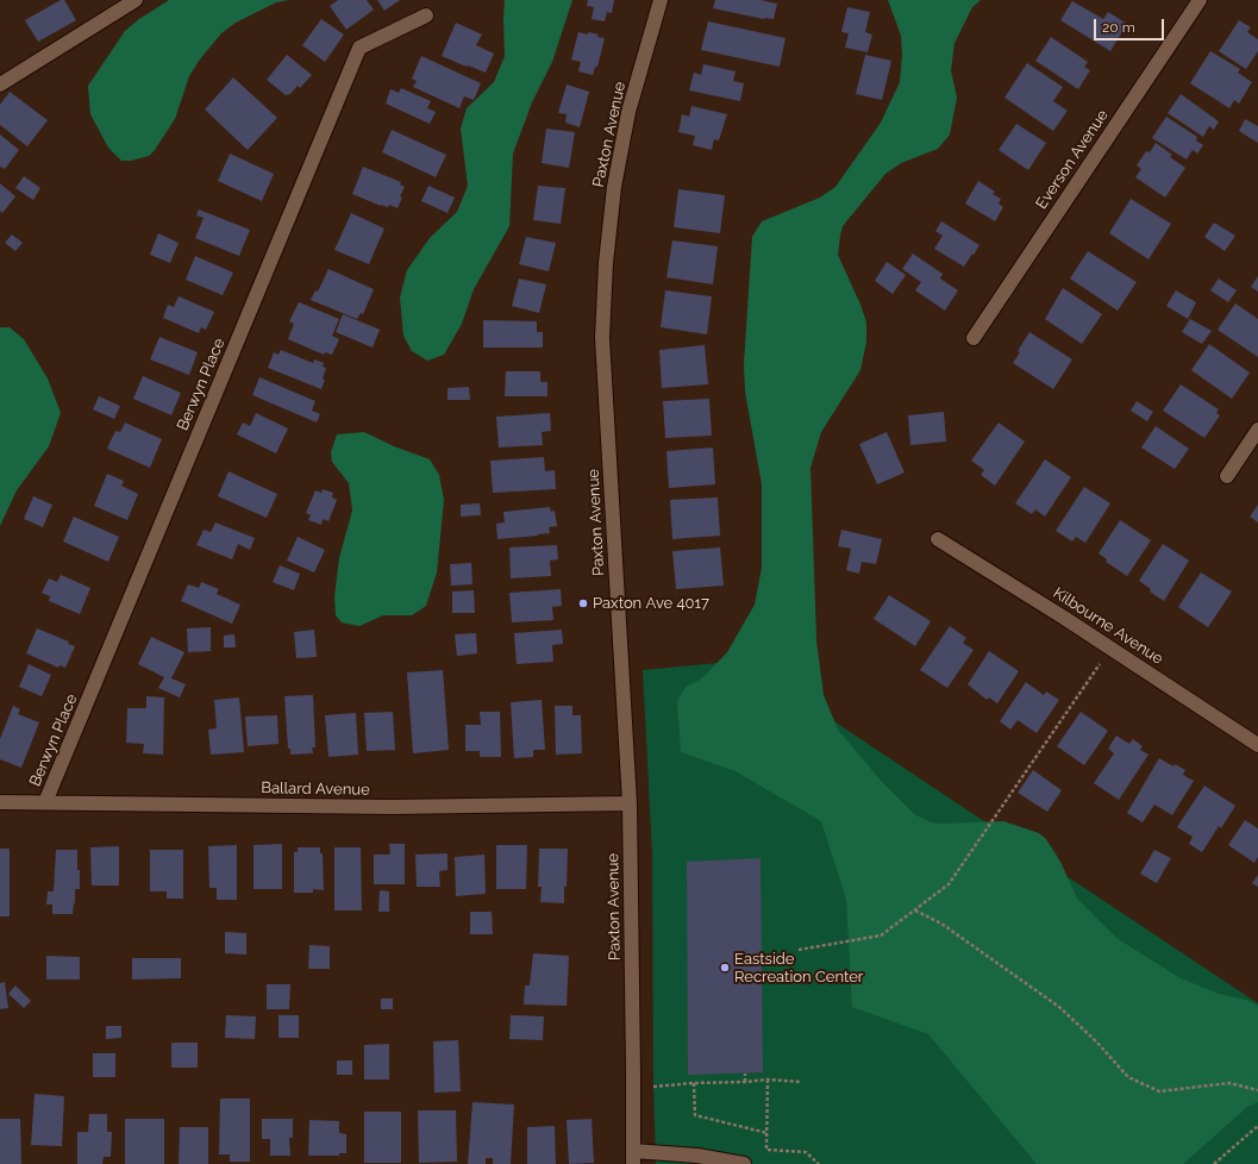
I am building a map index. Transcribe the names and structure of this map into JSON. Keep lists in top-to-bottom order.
{
  "streets": {
    "street": [
      "Paxton Avenue",
      "Everson Avenue",
      "Berwyn Place",
      "Kilbourne Avenue",
      "Ballard Avenue"
    ]
  },
  "crossings": [
    ["Paxton Avenue", "Ballard Avenue"],
    ["Berwyn Place", "Ballard Avenue"]
  ],
  "places": ["Paxton Ave 4017", "Eastside Recreation Center"],
  "scale_bar": "20 m"
}
